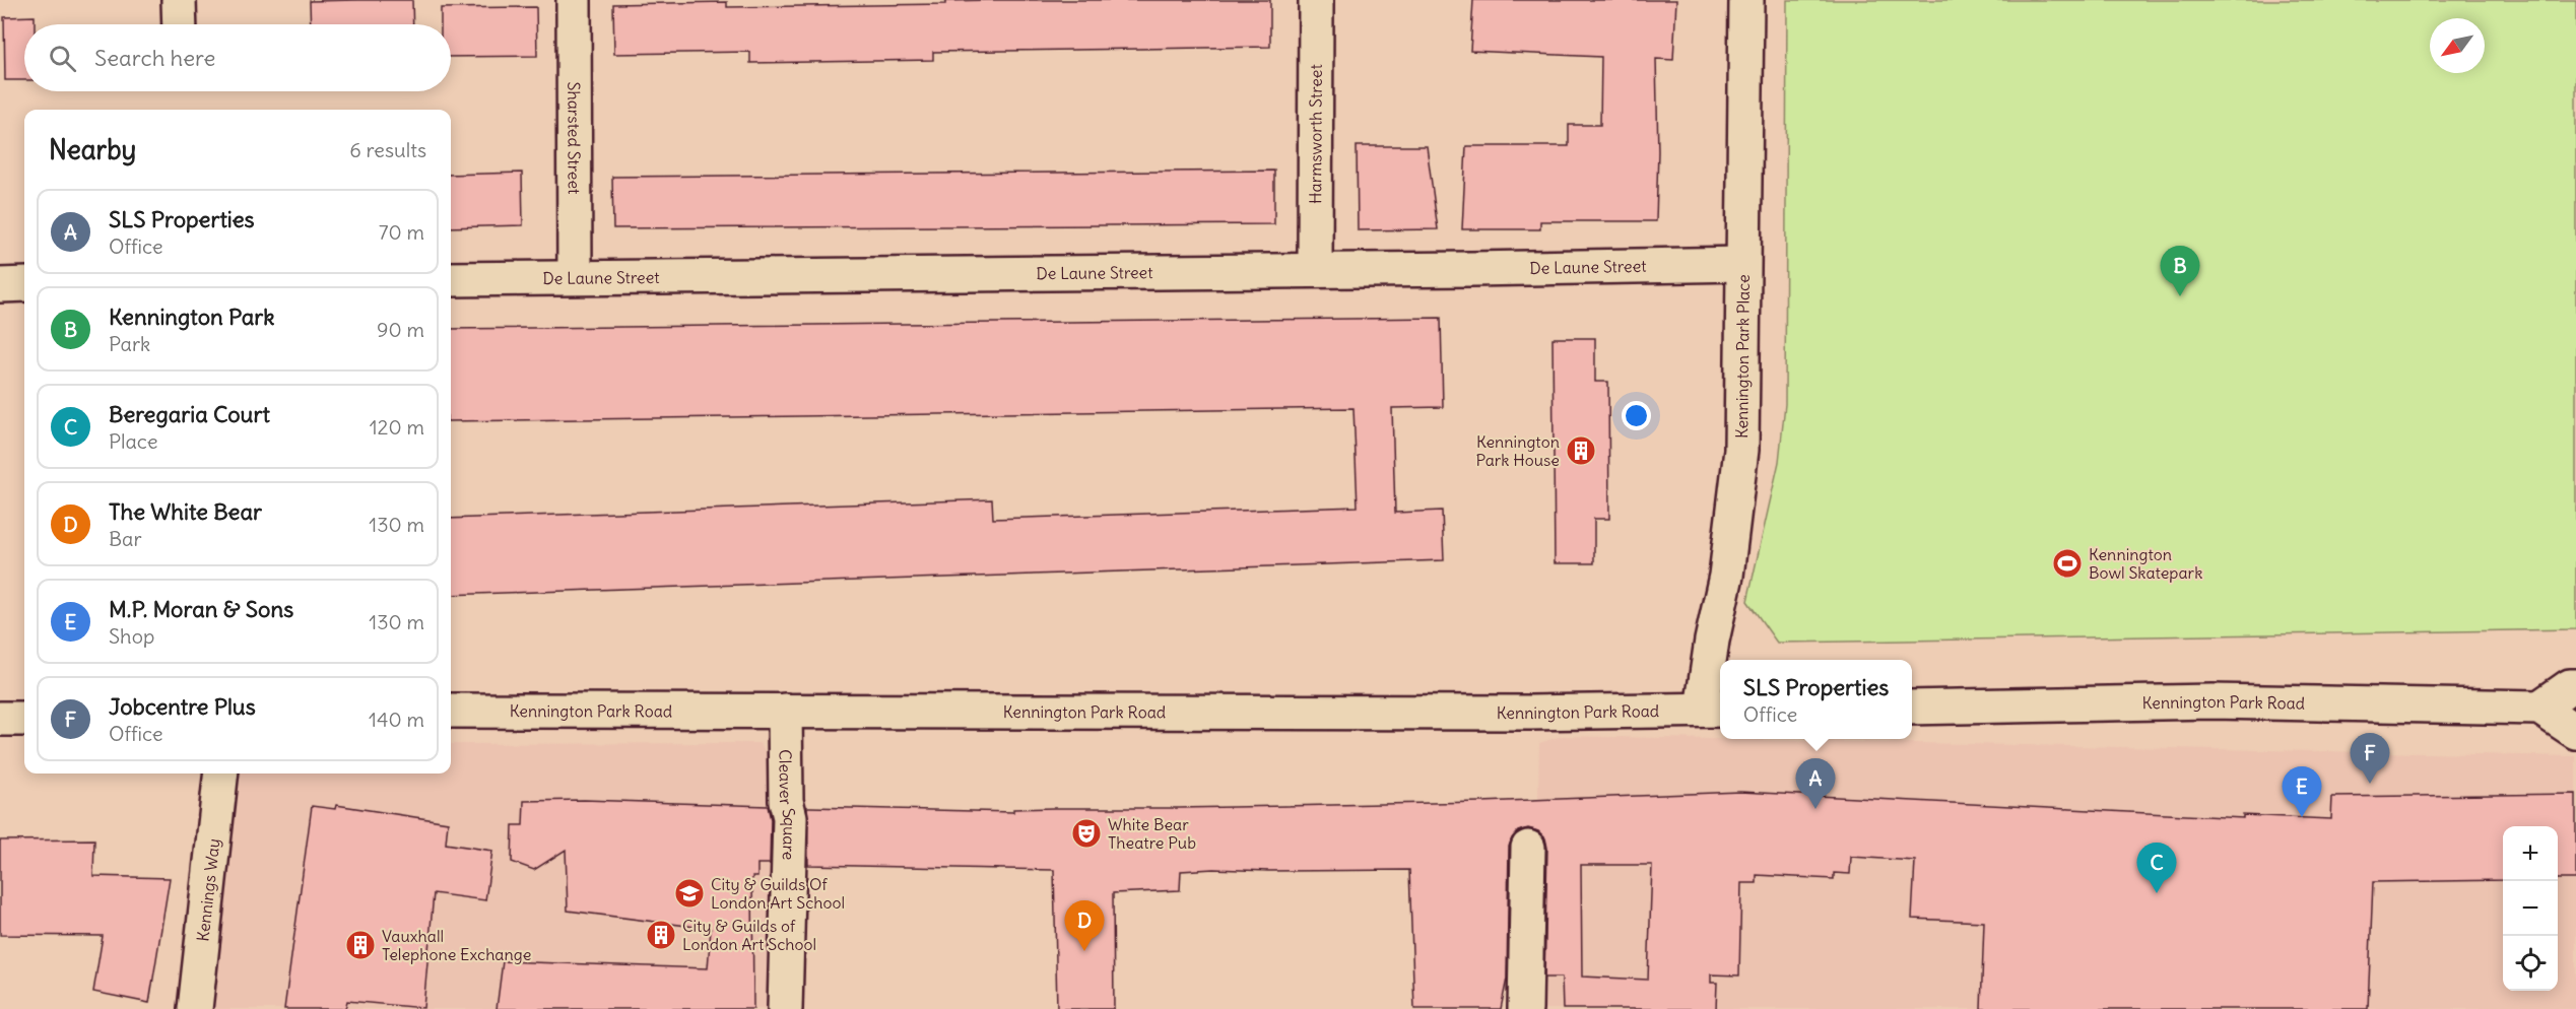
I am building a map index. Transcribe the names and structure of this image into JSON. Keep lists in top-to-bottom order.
{
  "streets": {
    "main road": [
      "Harmsworth Street",
      "Sharsted Street",
      "De Laune Street",
      "Kennington Park Place",
      "Kennington Park Road",
      "Cleaver Square",
      "Kennings Way"
    ]
  },
  "crossings": [
    ["Harmsworth Street", "De Laune Street"],
    ["Sharsted Street", "De Laune Street"],
    ["De Laune Street", "Kennington Park Place"],
    ["Kennington Park Place", "Kennington Park Road"],
    ["Kennington Park Road", "Cleaver Square"]
  ],
  "places": {
    "building": ["Kennington Park House", "City & Guilds of London Art School", "Vauxhall Telephone Exchange"],
    "sports": ["Kennington Bowl Skatepark"],
    "theatre": ["White Bear Theatre Pub"],
    "school or university": ["City & Guilds Of London Art School"]
  },
  "north": "bottom left",
  "page": {
    "search": "Search here",
    "heading": ["Nearby", "6 results"],
    "list": [
      {
        "mark": "A",
        "name": "SLS Properties",
        "note": "Office",
        "value": "70 m"
      },
      {
        "mark": "B",
        "name": "Kennington Park",
        "note": "Park",
        "value": "90 m"
      },
      {
        "mark": "C",
        "name": "Beregaria Court",
        "note": "Place",
        "value": "120 m"
      },
      {
        "mark": "D",
        "name": "The White Bear",
        "note": "Bar",
        "value": "130 m"
      },
      {
        "mark": "E",
        "name": "M.P. Moran & Sons",
        "note": "Shop",
        "value": "130 m"
      },
      {
        "mark": "F",
        "name": "Jobcentre Plus",
        "note": "Office",
        "value": "140 m"
      }
    ],
    "pins": [
      "B",
      "F",
      "A",
      "E",
      "C",
      "D"
    ],
    "popup": ["SLS Properties", "Office"],
    "map_buttons": ["+", "−"]
  }
}
